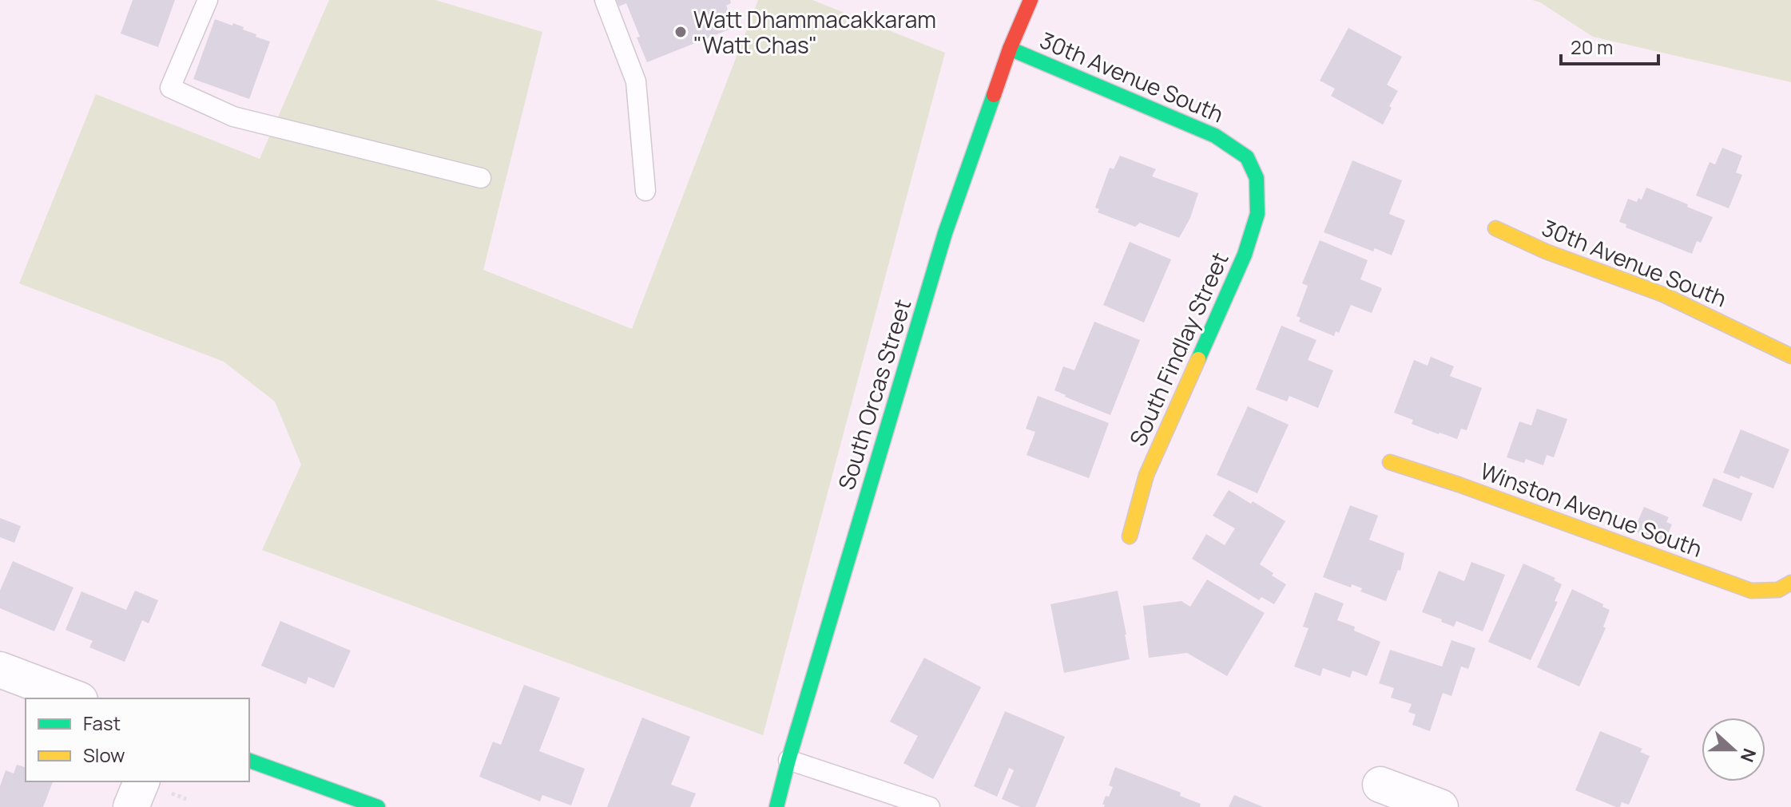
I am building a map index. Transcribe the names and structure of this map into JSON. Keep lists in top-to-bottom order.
{
  "streets": {
    "street": [
      "30th Avenue South",
      "South Findlay Street",
      "South Orcas Street",
      "Winston Avenue South"
    ]
  },
  "crossings": [
    ["30th Avenue South", "South Findlay Street"],
    ["30th Avenue South", "South Orcas Street"]
  ],
  "places": ["Watt Dhammacakkaram \"Watt Chas\""],
  "legend": ["Fast", "Slow"],
  "scale_bar": "20 m",
  "north": "right"
}
